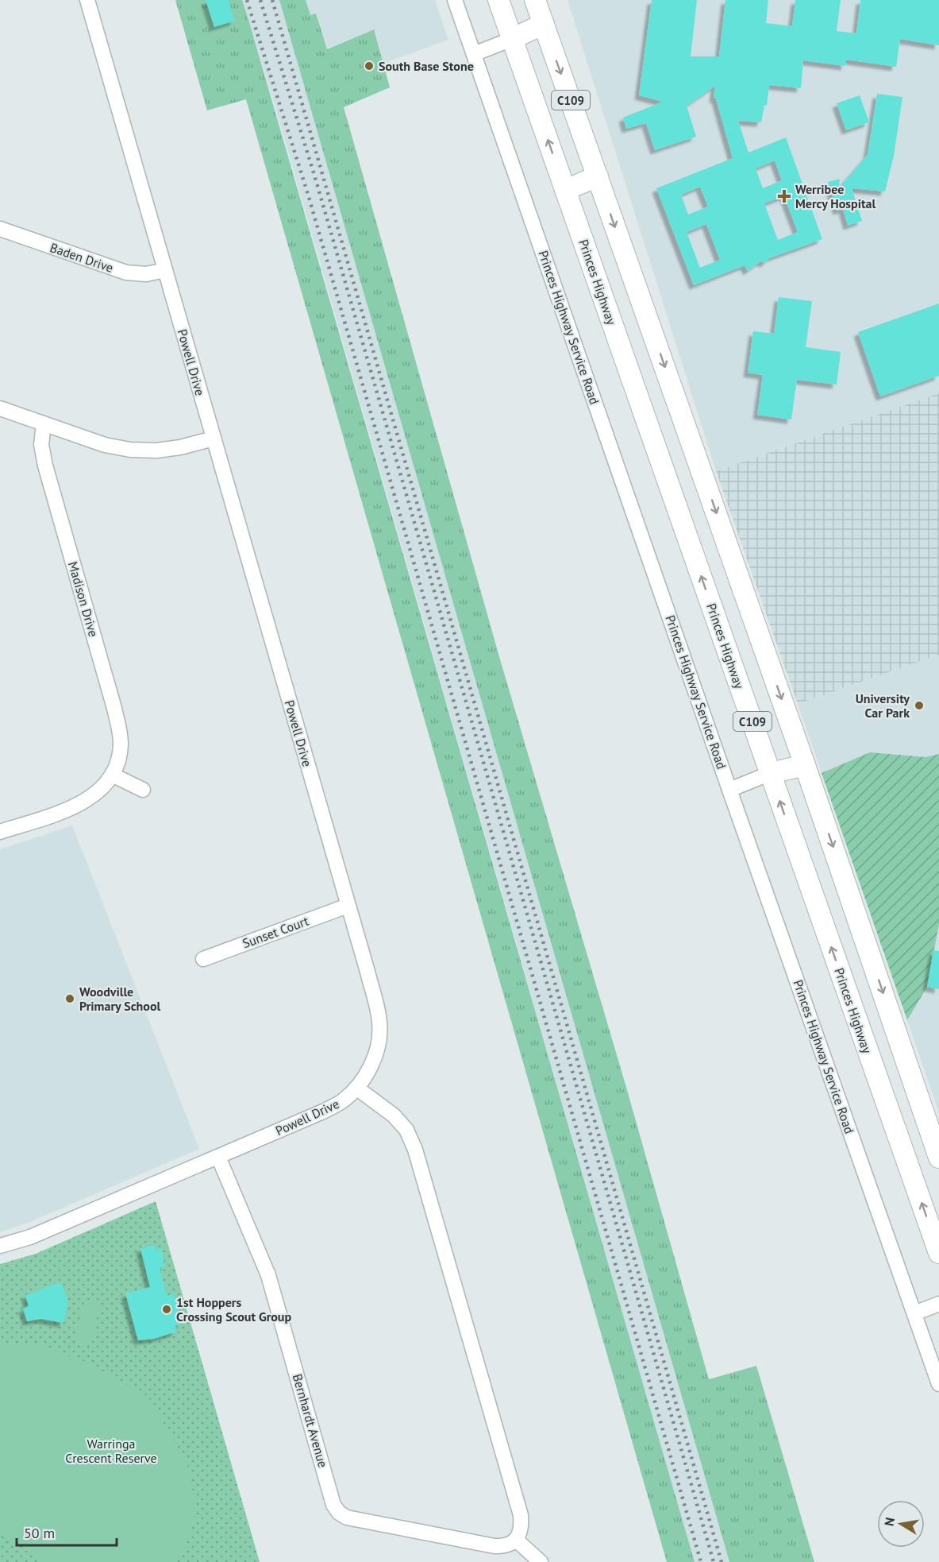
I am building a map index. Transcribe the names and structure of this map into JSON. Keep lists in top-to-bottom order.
{
  "streets": {
    "highway": ["C109", "Princes Highway"],
    "street": [
      "Baden Drive",
      "Princes Highway Service Road",
      "Powell Drive",
      "Madison Drive",
      "Sunset Court",
      "Bernhardt Avenue"
    ]
  },
  "crossings": [
    ["Baden Drive", "Powell Drive"],
    ["Powell Drive", "Sunset Court"],
    ["Powell Drive", "Bernhardt Avenue"]
  ],
  "parks": ["Warringa Crescent Reserve"],
  "places": {
    "other": [
      "South Base Stone",
      "University Car Park",
      "Woodville Primary School",
      "1st Hoppers Crossing Scout Group"
    ],
    "health": ["Werribee Mercy Hospital"]
  },
  "scale_bar": "50 m",
  "north": "left"
}
